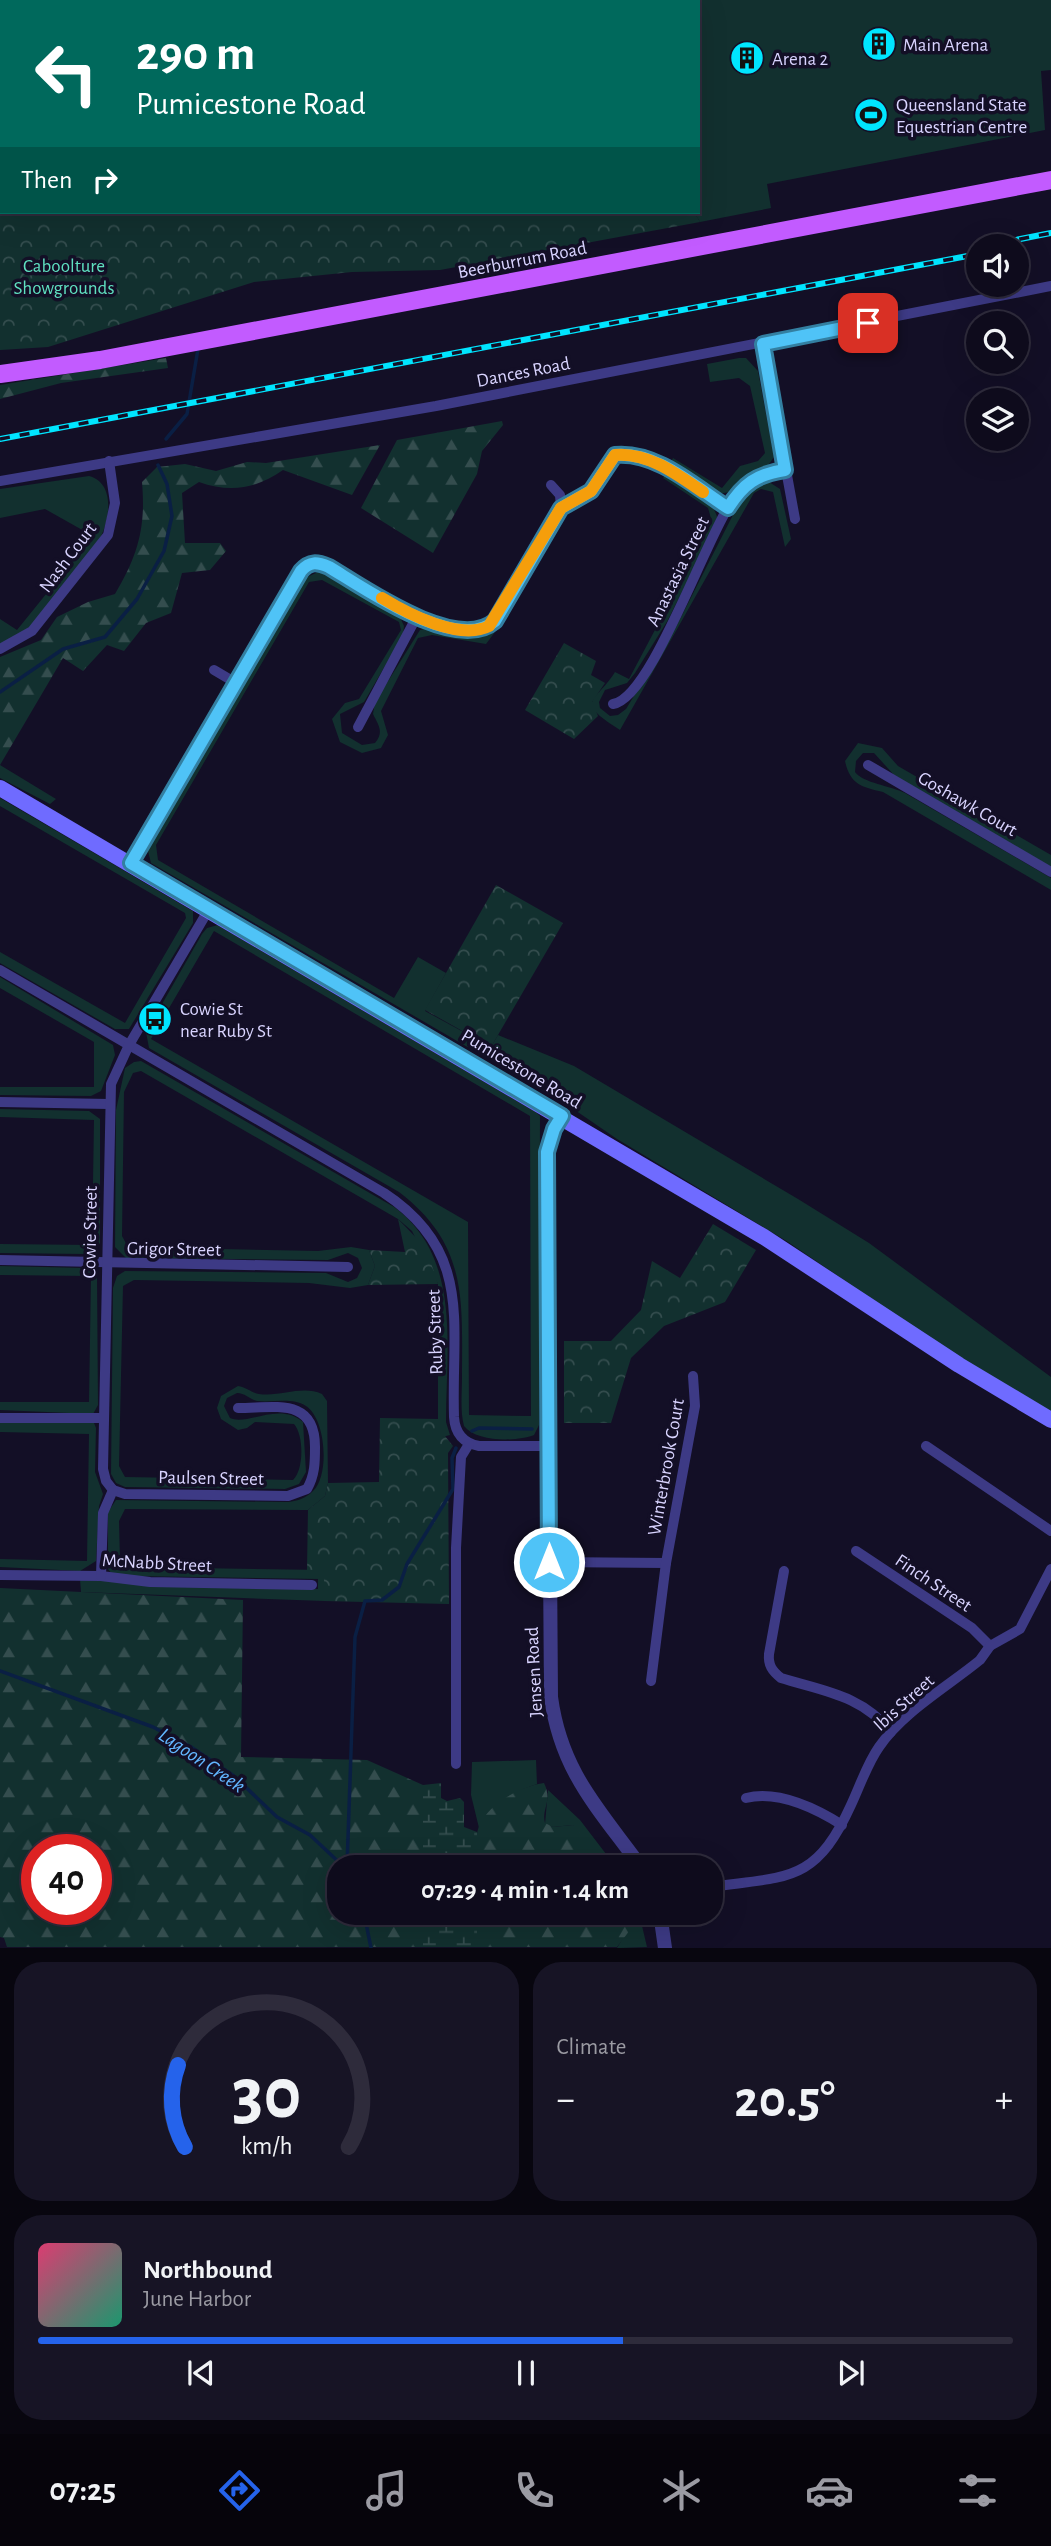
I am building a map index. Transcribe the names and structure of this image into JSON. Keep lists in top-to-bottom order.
{
  "streets": {
    "main road": ["Beerburrum Road", "Pumicestone Road"],
    "street": [
      "Dances Road",
      "Nash Court",
      "Anastasia Street",
      "Goshawk Court",
      "Cowie Street",
      "Grigor Street",
      "Ruby Street",
      "Winterbrook Court",
      "Paulsen Street",
      "McNabb Street",
      "Finch Street",
      "Jensen Road",
      "Ibis Street"
    ]
  },
  "crossings": [
    ["Dances Road", "Nash Court"],
    ["Pumicestone Road", "Cowie Street"],
    ["Pumicestone Road", "Jensen Road"],
    ["Cowie Street", "Grigor Street"],
    ["Cowie Street", "Ruby Street"],
    ["Cowie Street", "Paulsen Street"],
    ["Winterbrook Court", "Jensen Road"],
    ["Finch Street", "Ibis Street"]
  ],
  "water": ["Lagoon Creek"],
  "parks": ["Caboolture Showgrounds"],
  "places": {
    "building": ["Main Arena", "Arena 2"],
    "sports": ["Queensland State Equestrian Centre"],
    "bus stop": ["Cowie St near Ruby St"]
  },
  "page": {
    "turn": ["290 m", "Pumicestone Road"],
    "then": "Then",
    "limit": "40",
    "trip": "07:29 · 4 min · 1.4 km",
    "tile": "Climate",
    "heat": ["−", "20.5°", "+"],
    "song": ["Northbound", "June Harbor"],
    "tabs": "07:25",
    "gauge": ["30", "km/h"]
  }
}
